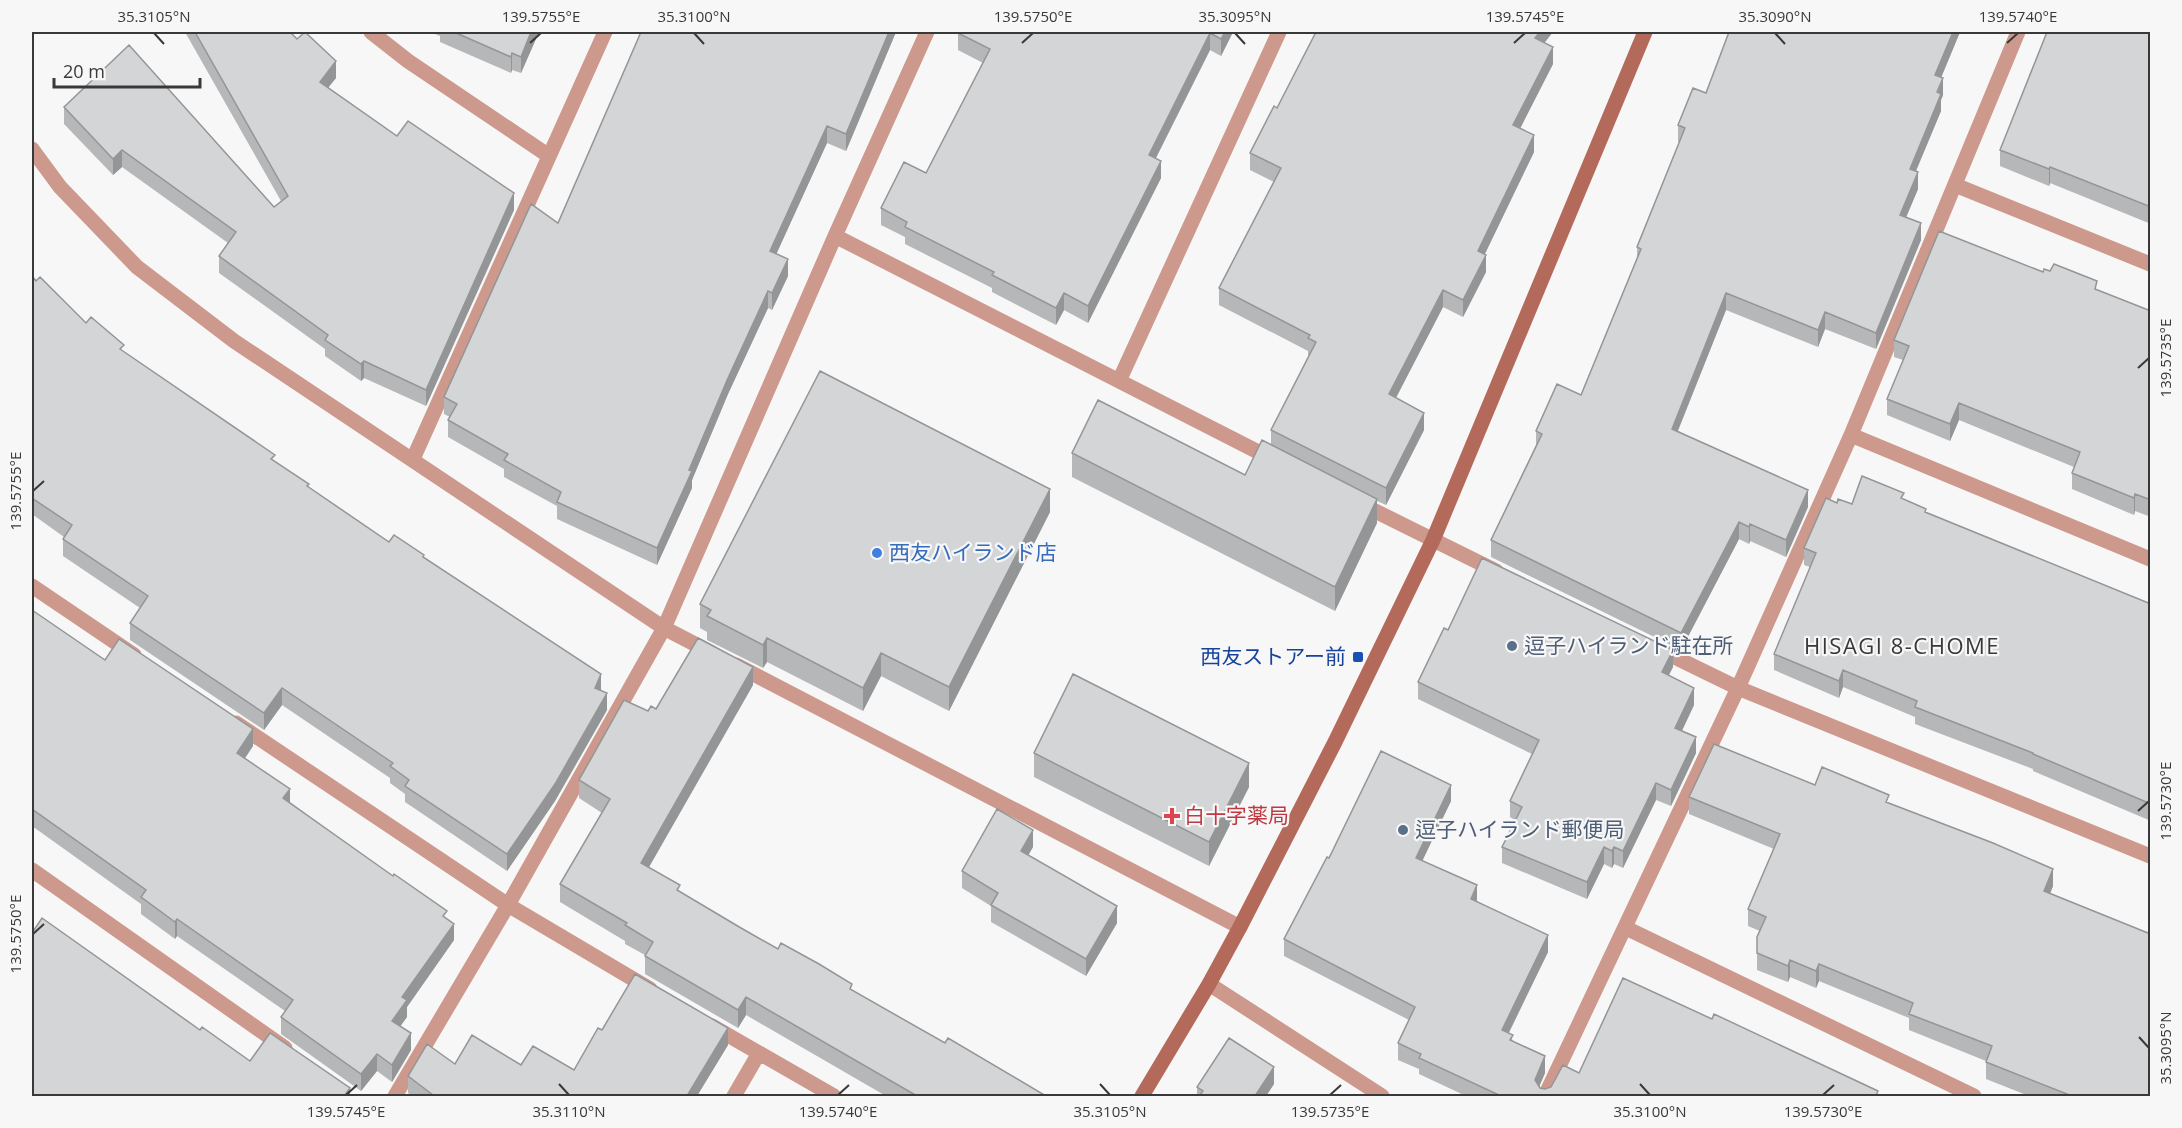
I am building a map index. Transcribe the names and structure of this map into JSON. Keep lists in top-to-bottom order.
{
  "districts": ["HISAGI 8-CHOME"],
  "places": {
    "other": ["西友ハイランド店", "逗子ハイランド駐在所", "逗子ハイランド郵便局"],
    "transit": ["西友ストアー前"],
    "health": ["白十字薬局"]
  },
  "scale_bar": "20 m",
  "coordinates": [
    "35.3105°N",
    "139.5755°E",
    "35.3100°N",
    "139.5750°E",
    "35.3095°N",
    "139.5745°E",
    "35.3090°N",
    "139.5740°E",
    "139.5735°E",
    "139.5730°E",
    "35.3110°N"
  ]
}
